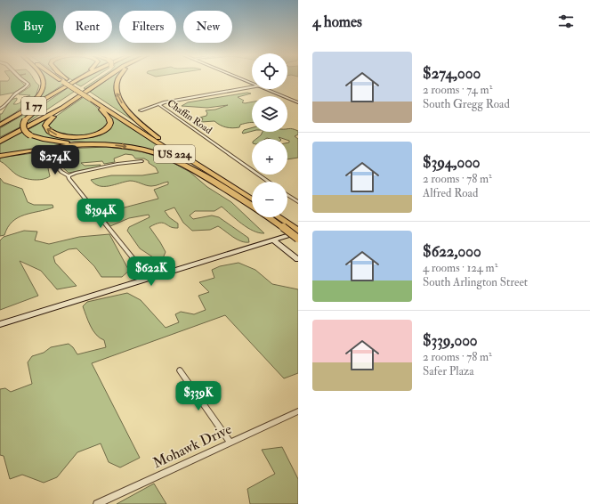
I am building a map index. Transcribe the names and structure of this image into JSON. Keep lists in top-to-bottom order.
{
  "streets": {
    "highway": ["I 77", "US 224"],
    "street": ["Chaffin Road", "Mohawk Drive"]
  },
  "page": {
    "heading": "4 homes",
    "chip": [
      "Buy",
      "Rent",
      "Filters",
      "New"
    ],
    "list": [
      {
        "name": "$274,000",
        "note": "2 rooms · 74 m² · South Gregg Road"
      },
      {
        "name": "$394,000",
        "note": "2 rooms · 78 m² · Alfred Road"
      },
      {
        "name": "$622,000",
        "note": "4 rooms · 124 m² · South Arlington Street"
      },
      {
        "name": "$339,000",
        "note": "2 rooms · 78 m² · Safer Plaza"
      }
    ],
    "map_buttons": ["+", "−"],
    "price": [
      "$274K",
      "$394K",
      "$622K",
      "$339K"
    ]
  }
}
